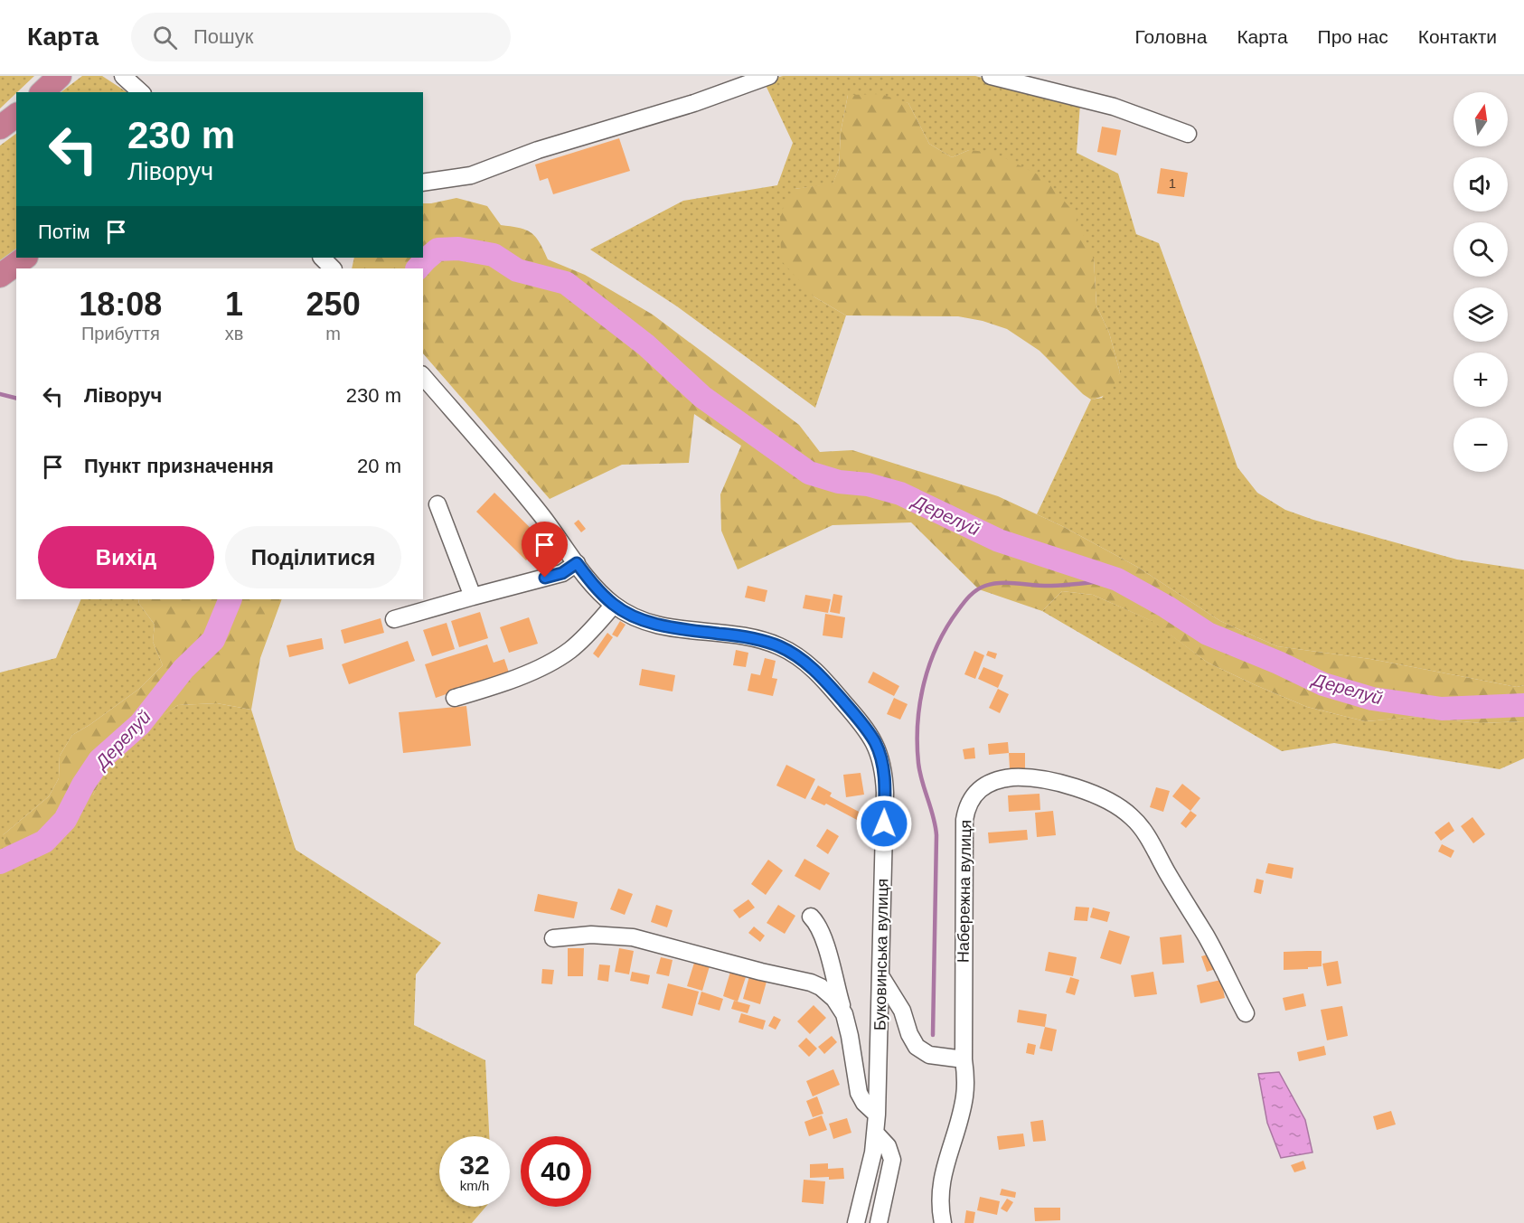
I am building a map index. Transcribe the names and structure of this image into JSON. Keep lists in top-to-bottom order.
{
  "streets": {
    "street": ["Набережна вулиця", "Буковинська вулиця"]
  },
  "water": ["Дерелуй"],
  "house_numbers": ["1"],
  "north": "top",
  "page": {
    "header": "Карта",
    "search": "Пошук",
    "nav": [
      "Головна",
      "Карта",
      "Про нас",
      "Контакти"
    ],
    "map_buttons": ["+", "−"],
    "turn": ["230 m", "Ліворуч"],
    "then": "Потім",
    "eta": [
      "18:08",
      "Прибуття",
      "1",
      "хв",
      "250",
      "m"
    ],
    "list": [
      {
        "name": "Ліворуч",
        "value": "230 m"
      },
      {
        "name": "Пункт призначення",
        "value": "20 m"
      }
    ],
    "buttons": ["Вихід", "Поділитися"],
    "speed": "32 km/h",
    "limit": "40"
  }
}
